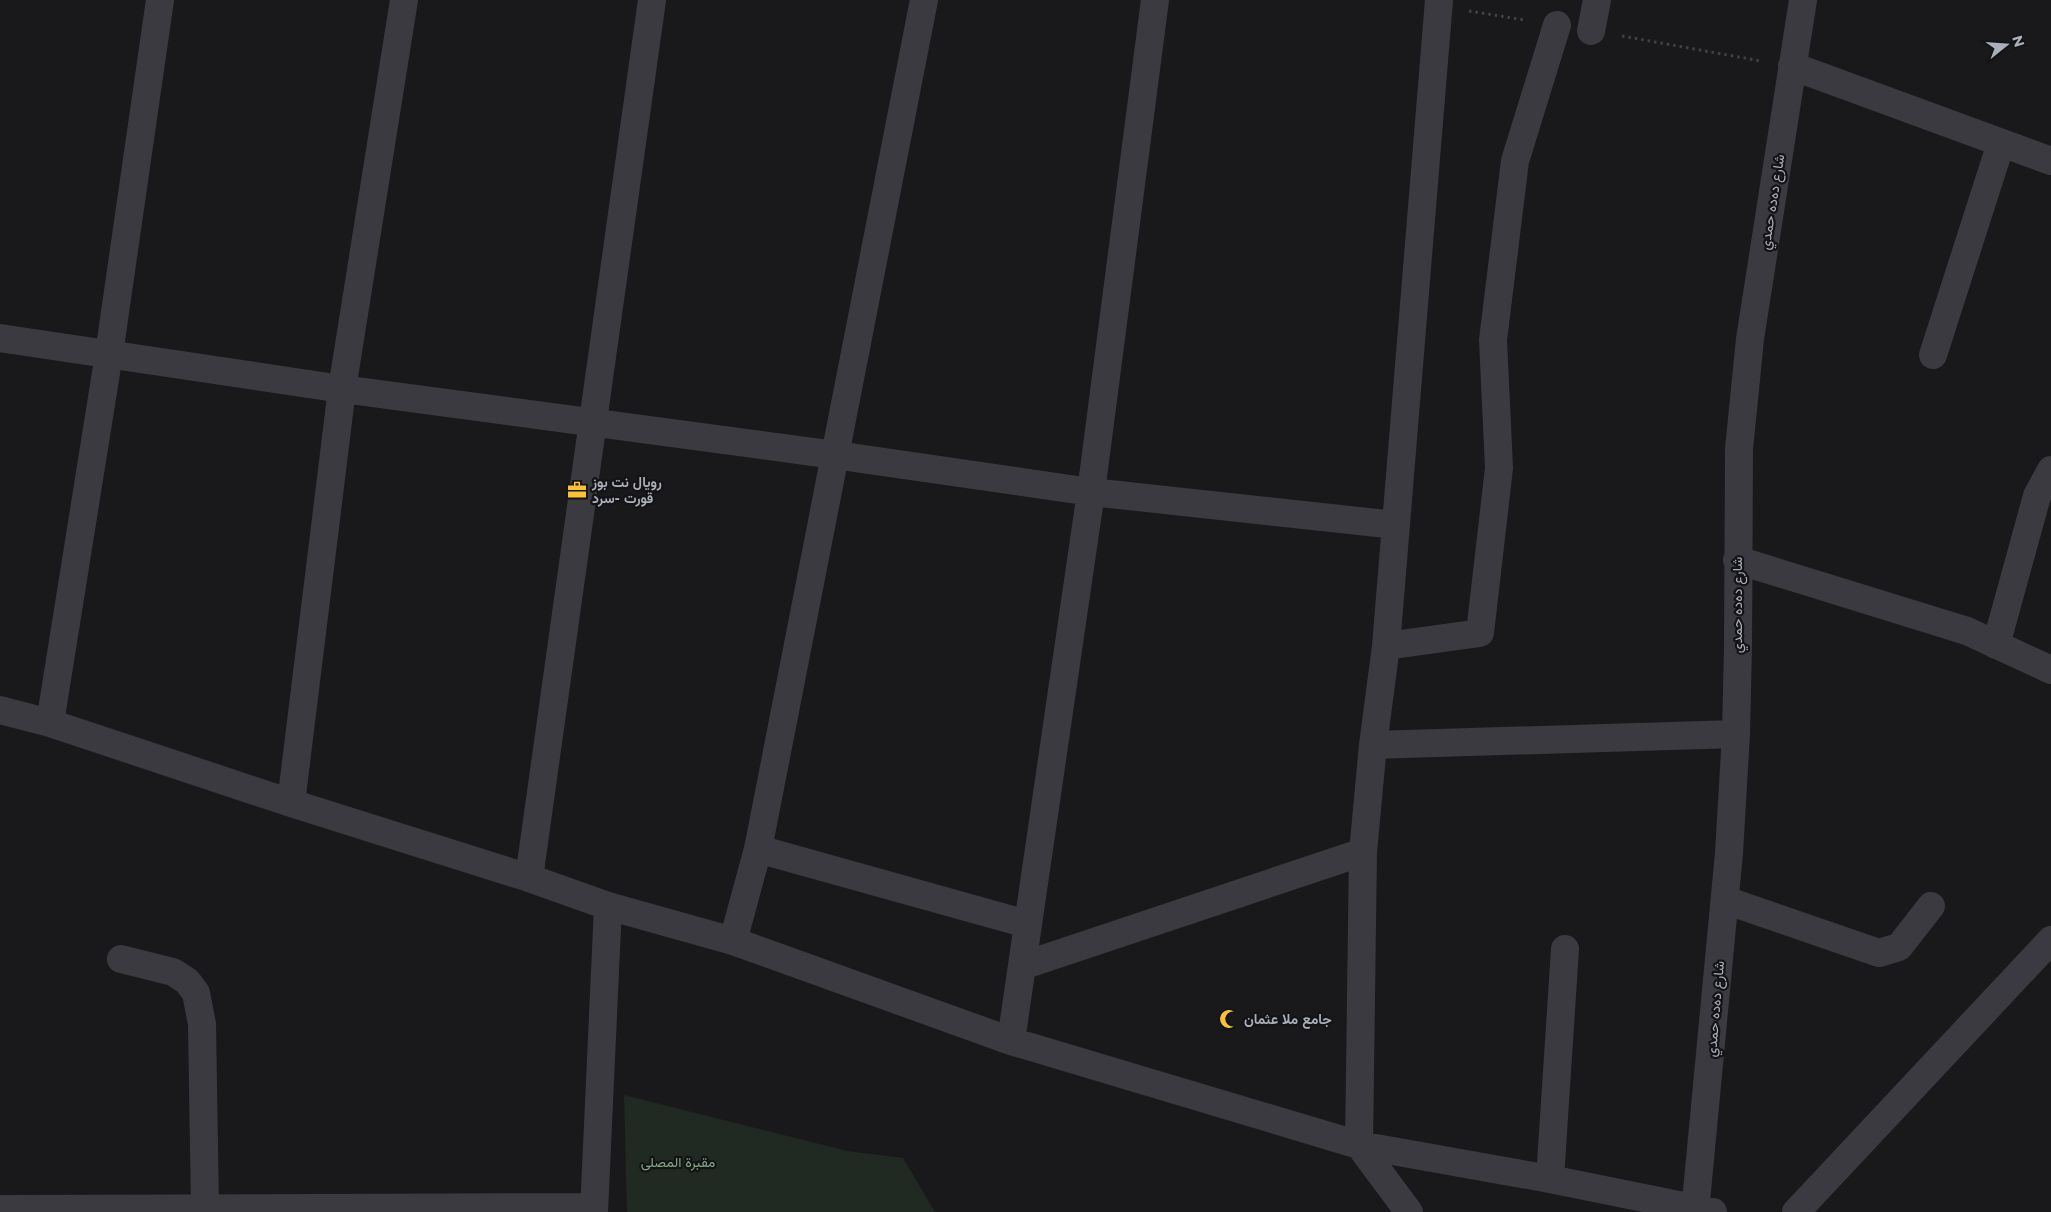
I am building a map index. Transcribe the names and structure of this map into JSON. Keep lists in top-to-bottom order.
{
  "streets": {
    "street": ["شارع دەدە حمدي"]
  },
  "parks": ["مقبرة المصلى"],
  "places": {
    "office": ["رويال نت بوز قورت -سرد"],
    "mosque": ["جامع ملا عثمان"]
  },
  "north": "right"
}
